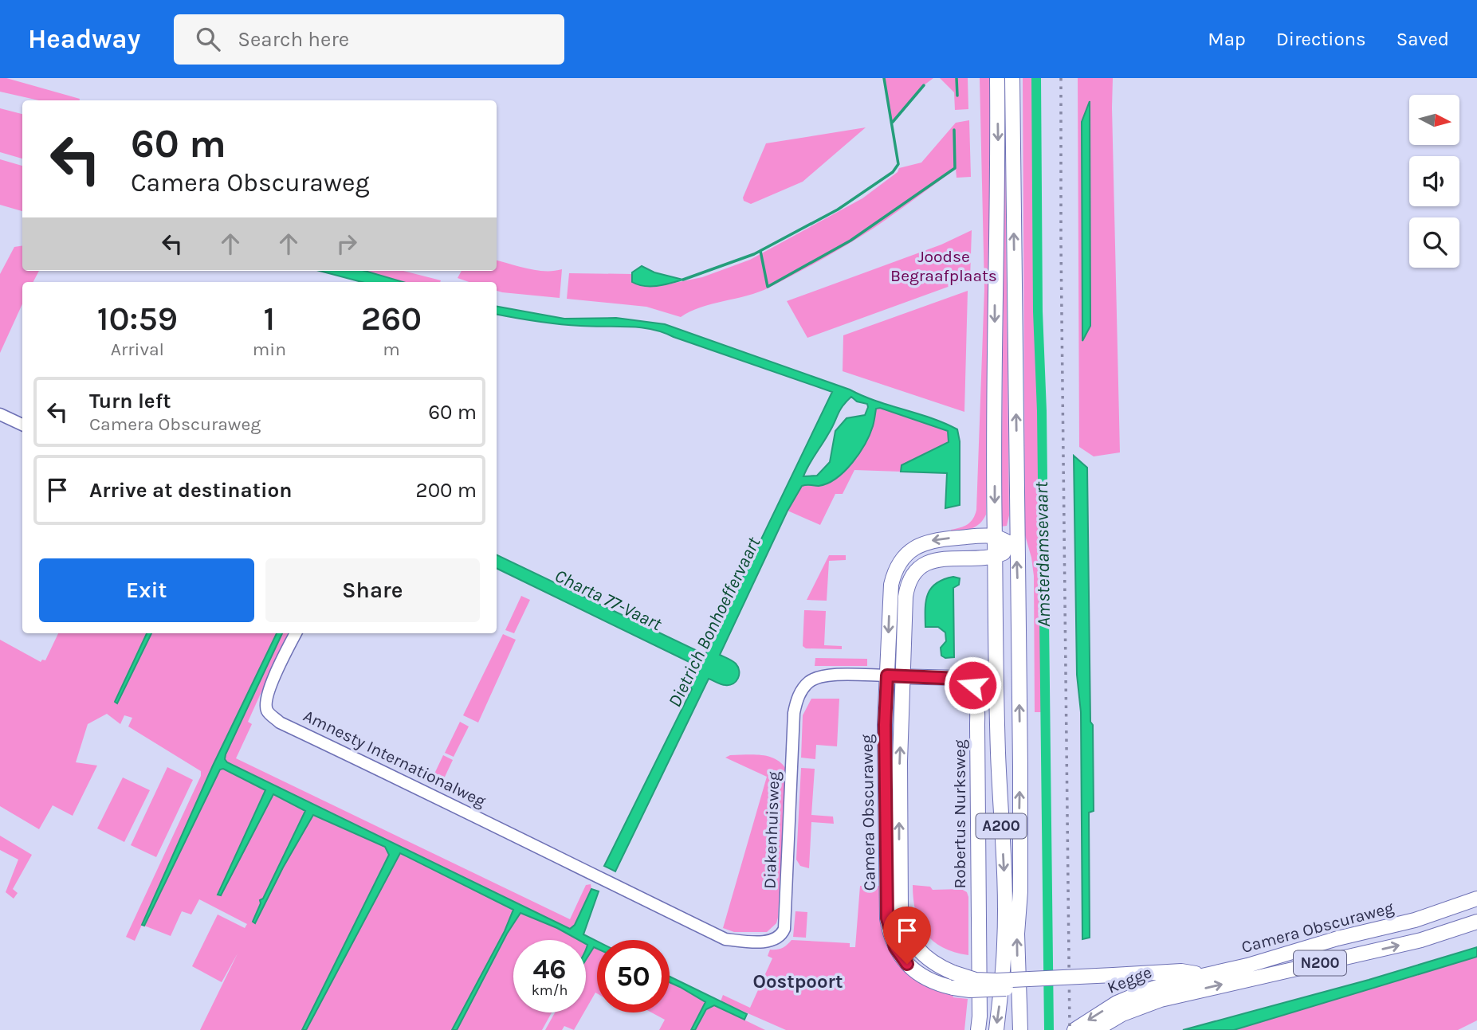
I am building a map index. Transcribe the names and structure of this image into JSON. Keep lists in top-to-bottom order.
{
  "streets": {
    "main road": [
      "Camera Obscuraweg",
      "Robertus Nurksweg",
      "A200",
      "N200",
      "Kegge"
    ],
    "street": ["Amnesty Internationalweg", "Diakenhuisweg"]
  },
  "crossings": [
    ["Amnesty Internationalweg", "Diakenhuisweg"],
    ["Camera Obscuraweg", "Robertus Nurksweg"],
    ["Camera Obscuraweg", "A200"],
    ["Camera Obscuraweg", "Diakenhuisweg"],
    ["Camera Obscuraweg", "Kegge"],
    ["Robertus Nurksweg", "Diakenhuisweg"]
  ],
  "districts": ["Oostpoort"],
  "water": ["Amsterdamsevaart", "Charta 77-Vaart", "Dietrich Bonhoeffervaart"],
  "parks": ["Joodse Begraafplaats"],
  "north": "right",
  "page": {
    "header": "Headway",
    "search": "Search here",
    "nav": ["Map", "Directions", "Saved"],
    "turn": ["60 m", "Camera Obscuraweg"],
    "eta": [
      "10:59",
      "Arrival",
      "1",
      "min",
      "260",
      "m"
    ],
    "list": [
      {
        "name": "Turn left",
        "note": "Camera Obscuraweg",
        "value": "60 m"
      },
      {
        "name": "Arrive at destination",
        "value": "200 m"
      }
    ],
    "buttons": ["Exit", "Share"],
    "speed": "46 km/h",
    "limit": "50"
  }
}
